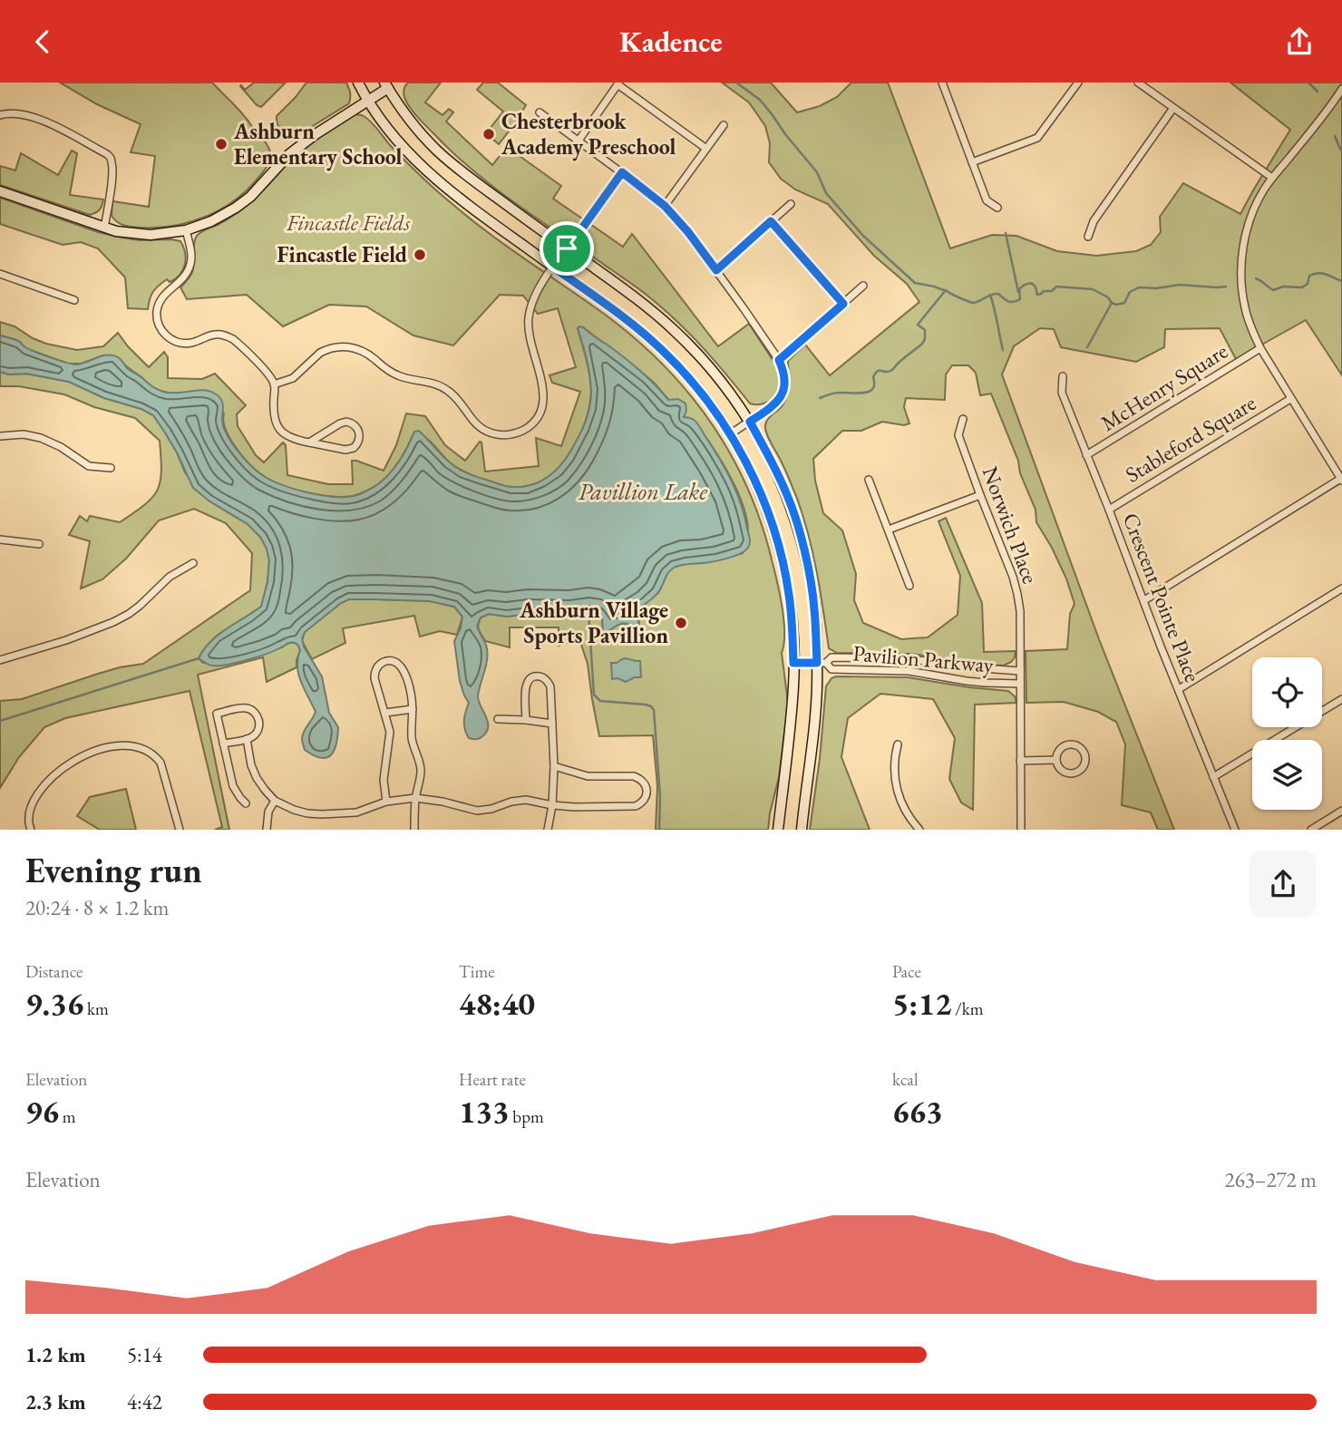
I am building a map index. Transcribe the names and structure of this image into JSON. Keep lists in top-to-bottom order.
{
  "streets": {
    "street": [
      "McHenry Square",
      "Stableford Square",
      "Norwich Place",
      "Crescent Pointe Place",
      "Pavilion Parkway"
    ]
  },
  "crossings": [
    ["McHenry Square", "Crescent Pointe Place"],
    ["Stableford Square", "Crescent Pointe Place"],
    ["Norwich Place", "Pavilion Parkway"]
  ],
  "water": ["Pavillion Lake"],
  "parks": ["Fincastle Fields"],
  "places": [
    "Chesterbrook Academy Preschool",
    "Ashburn Elementary School",
    "Fincastle Field",
    "Ashburn Village Sports Pavillion"
  ],
  "page": {
    "header": "Kadence",
    "heading": ["Evening run", "20:24 · 8 × 1.2 km"],
    "stats": [
      ["Distance", "9.36 km"],
      ["Time", "48:40"],
      ["Pace", "5:12 /km"],
      ["Elevation", "96 m"],
      ["Heart rate", "133 bpm"],
      ["kcal", "663"]
    ],
    "chart": ["Elevation", "263–272 m"],
    "list": [
      {
        "name": "1.2 km",
        "note": "5:14"
      },
      {
        "name": "2.3 km",
        "note": "4:42"
      }
    ]
  }
}
